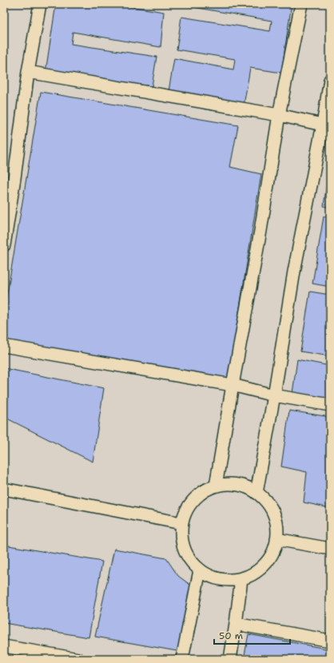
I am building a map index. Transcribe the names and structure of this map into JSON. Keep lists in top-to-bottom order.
{
  "scale_bar": "50 m"
}
